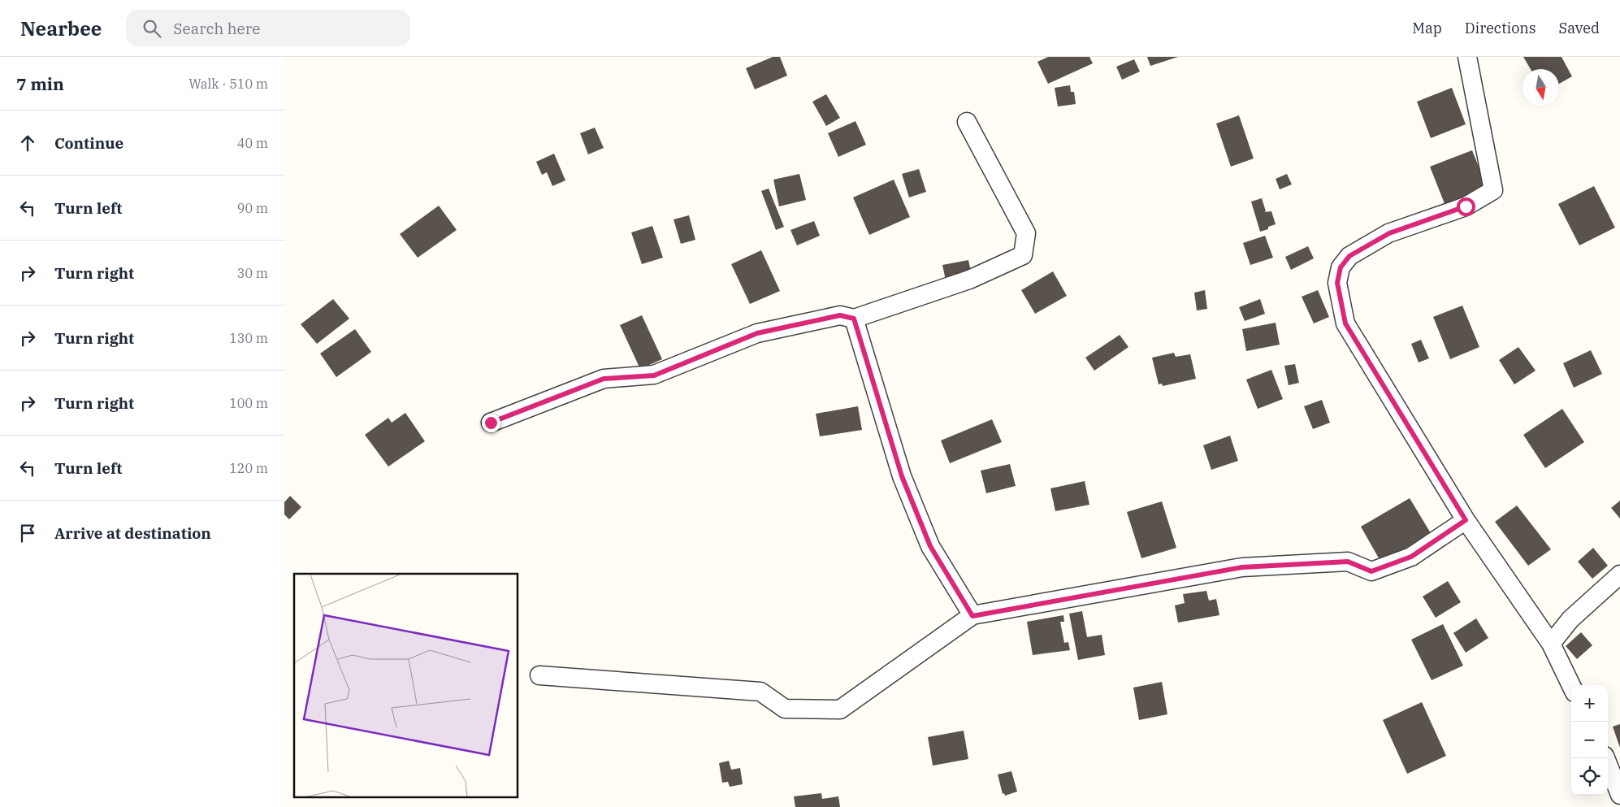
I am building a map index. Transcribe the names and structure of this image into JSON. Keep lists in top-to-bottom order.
{
  "north": "bottom",
  "page": {
    "header": "Nearbee",
    "search": "Search here",
    "nav": ["Map", "Directions", "Saved"],
    "heading": ["7 min", "Walk · 510 m"],
    "list": [
      ["Continue", "40 m"],
      ["Turn left", "90 m"],
      ["Turn right", "30 m"],
      ["Turn right", "130 m"],
      ["Turn right", "100 m"],
      ["Turn left", "120 m"],
      "Arrive at destination"
    ],
    "map_buttons": ["+", "−"]
  }
}
